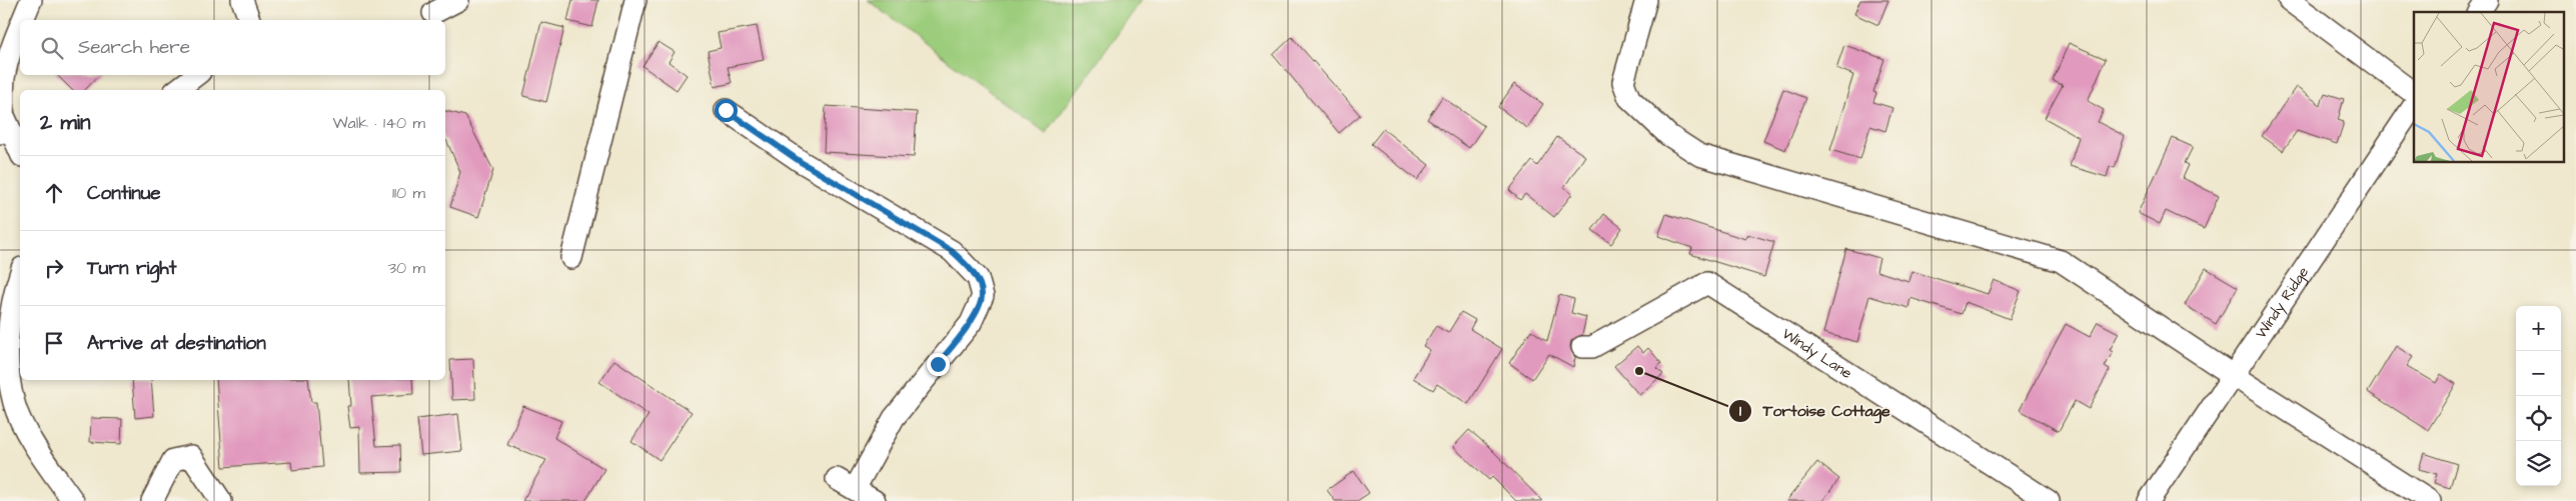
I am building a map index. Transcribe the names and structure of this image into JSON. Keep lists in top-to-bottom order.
{
  "streets": {
    "street": ["Windy Ridge", "Windy Lane"]
  },
  "places": ["Tortoise Cottage"],
  "page": {
    "search": "Search here",
    "heading": ["2 min", "Walk · 140 m"],
    "list": [
      ["Continue", "110 m"],
      ["Turn right", "30 m"],
      "Arrive at destination"
    ],
    "map_buttons": ["+", "−"]
  }
}
